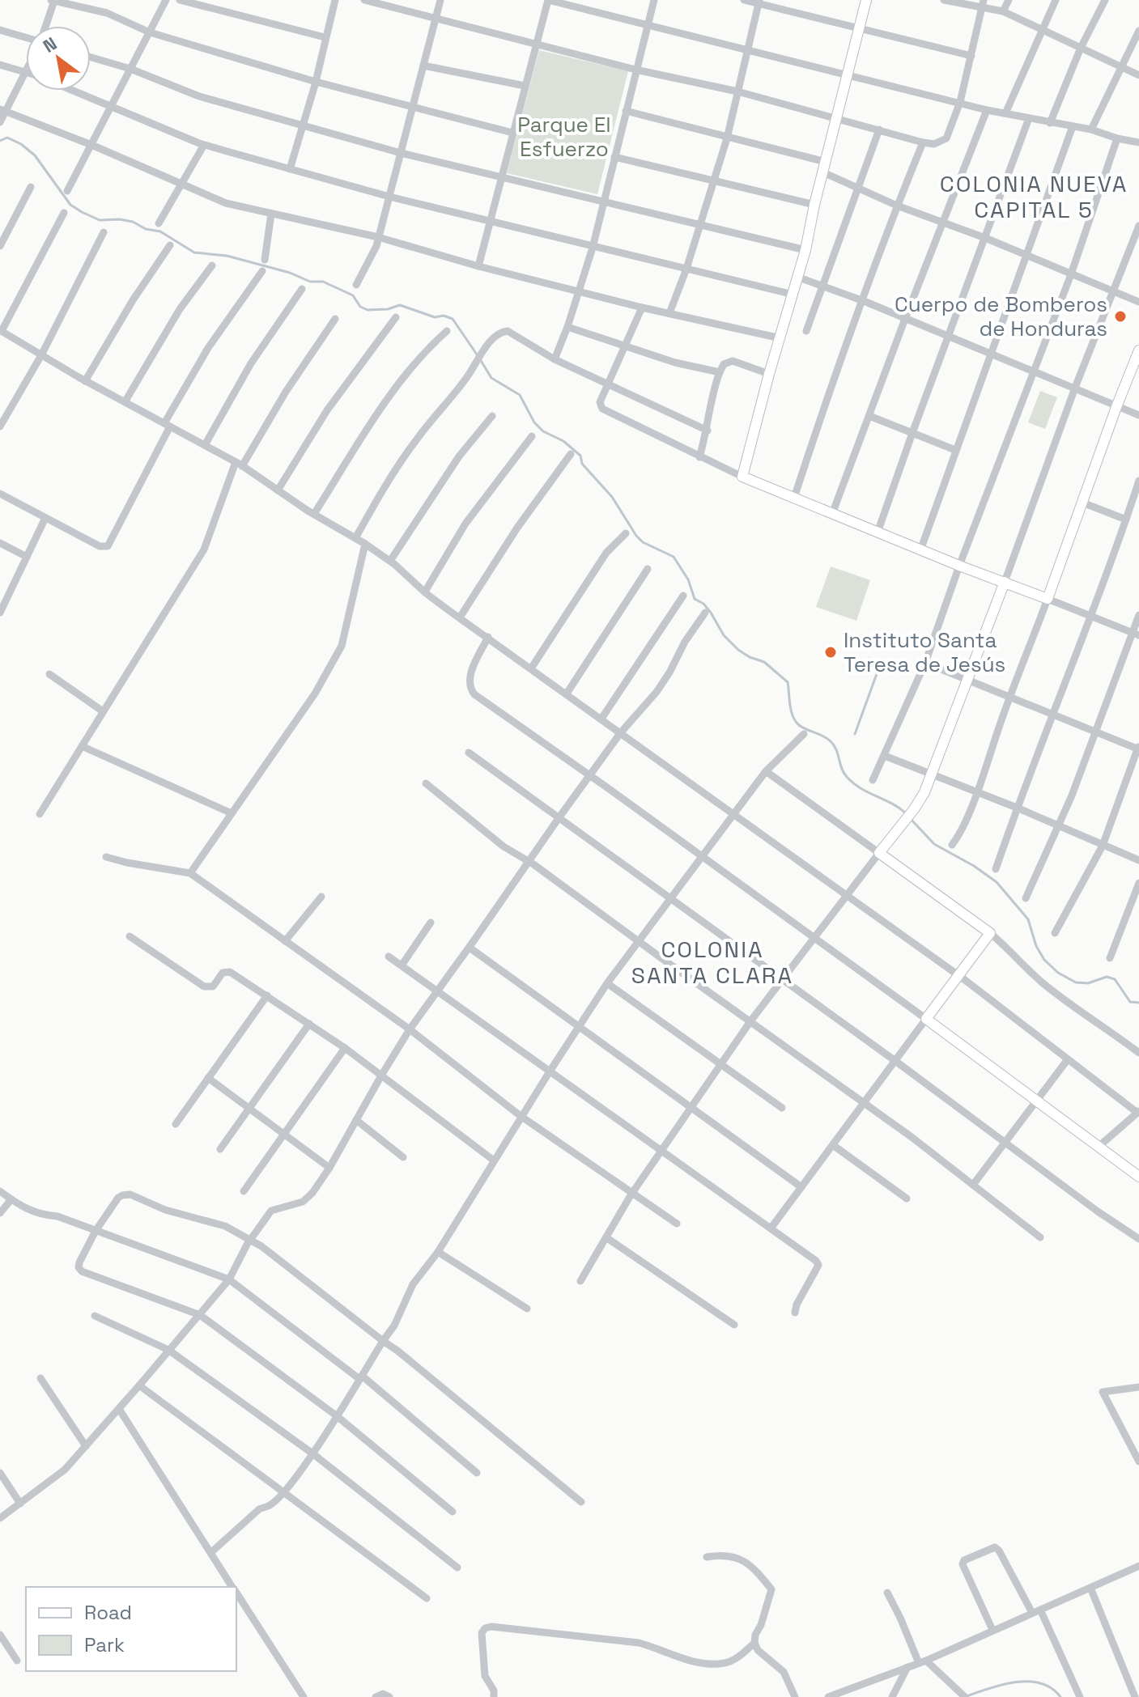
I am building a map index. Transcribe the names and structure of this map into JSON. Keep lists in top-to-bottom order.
{
  "districts": ["COLONIA NUEVA CAPITAL 5", "COLONIA SANTA CLARA"],
  "parks": ["Parque El Esfuerzo"],
  "places": ["Cuerpo de Bomberos de Honduras", "Instituto Santa Teresa de Jesús"],
  "legend": ["Road", "Park"],
  "north": "top left"
}
